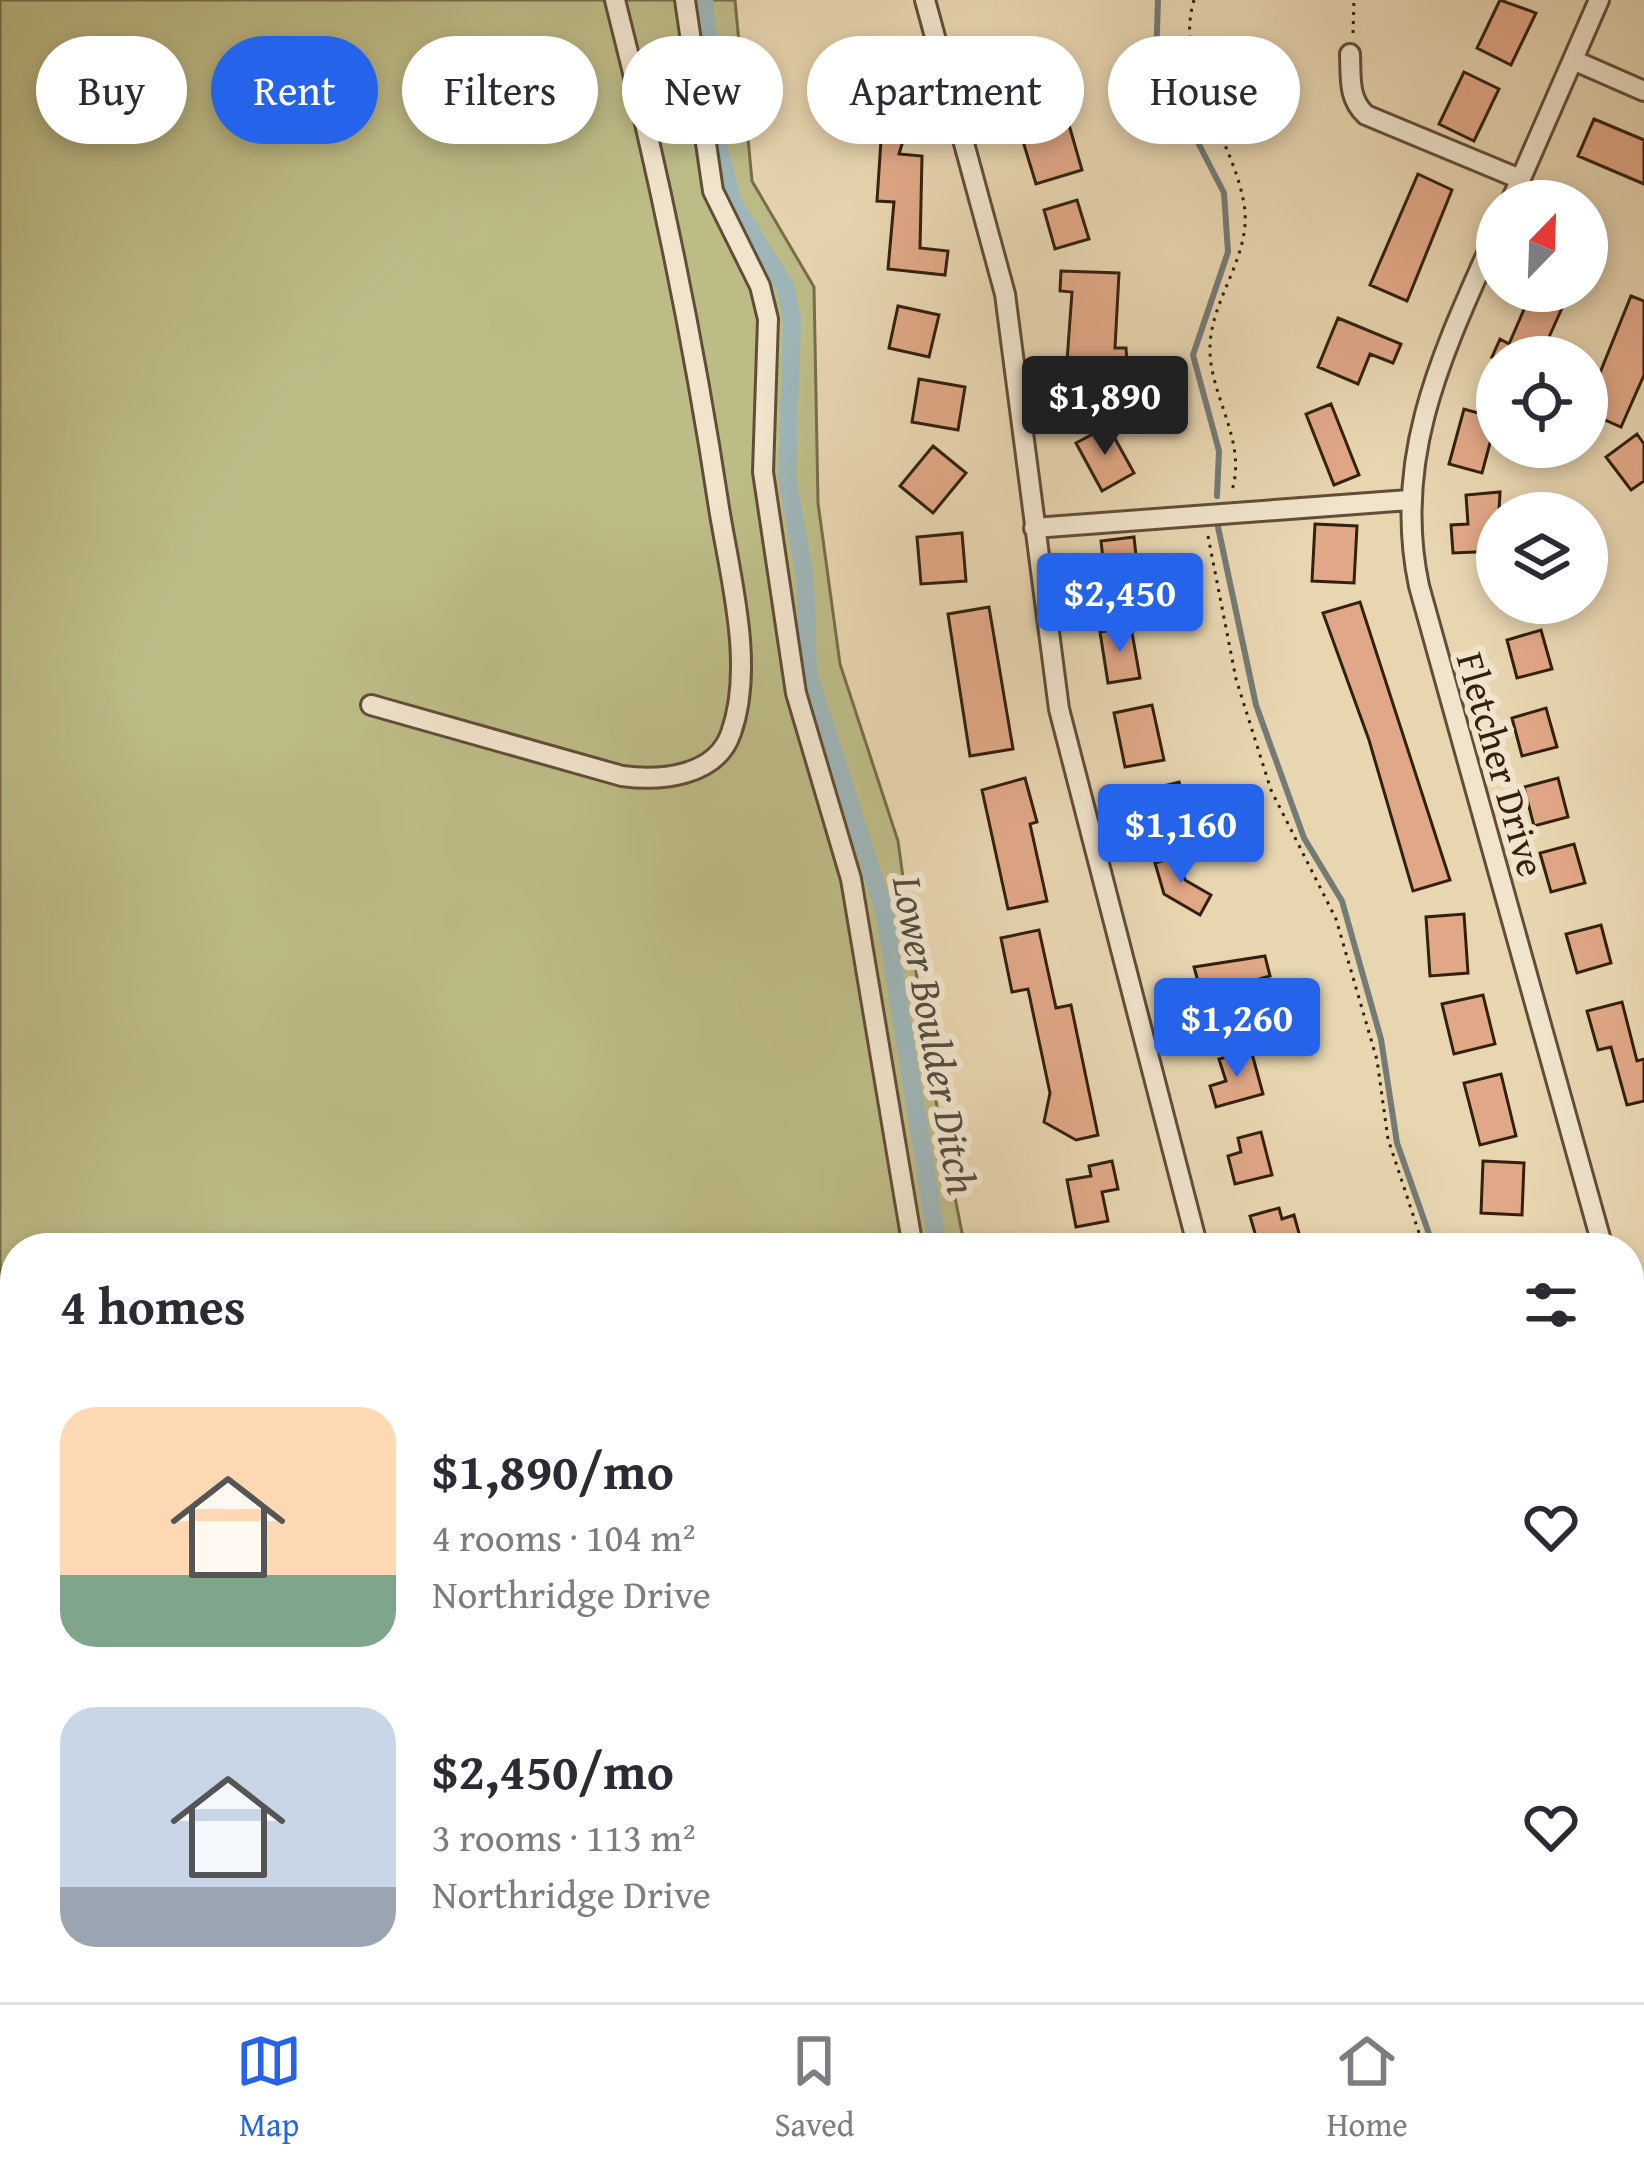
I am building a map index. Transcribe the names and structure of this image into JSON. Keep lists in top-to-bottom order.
{
  "streets": {
    "street": ["Fletcher Drive"]
  },
  "water": ["Lower Boulder Ditch"],
  "north": "top right",
  "page": {
    "chip": [
      "Buy",
      "Rent",
      "Filters",
      "New",
      "Apartment",
      "House"
    ],
    "price": [
      "$1,890",
      "$2,450",
      "$1,160",
      "$1,260"
    ],
    "heading": "4 homes",
    "list": [
      {
        "name": "$1,890/mo",
        "note": "4 rooms · 104 m² · Northridge Drive"
      },
      {
        "name": "$2,450/mo",
        "note": "3 rooms · 113 m² · Northridge Drive"
      }
    ],
    "tabs": ["Map", "Saved", "Home"]
  }
}
